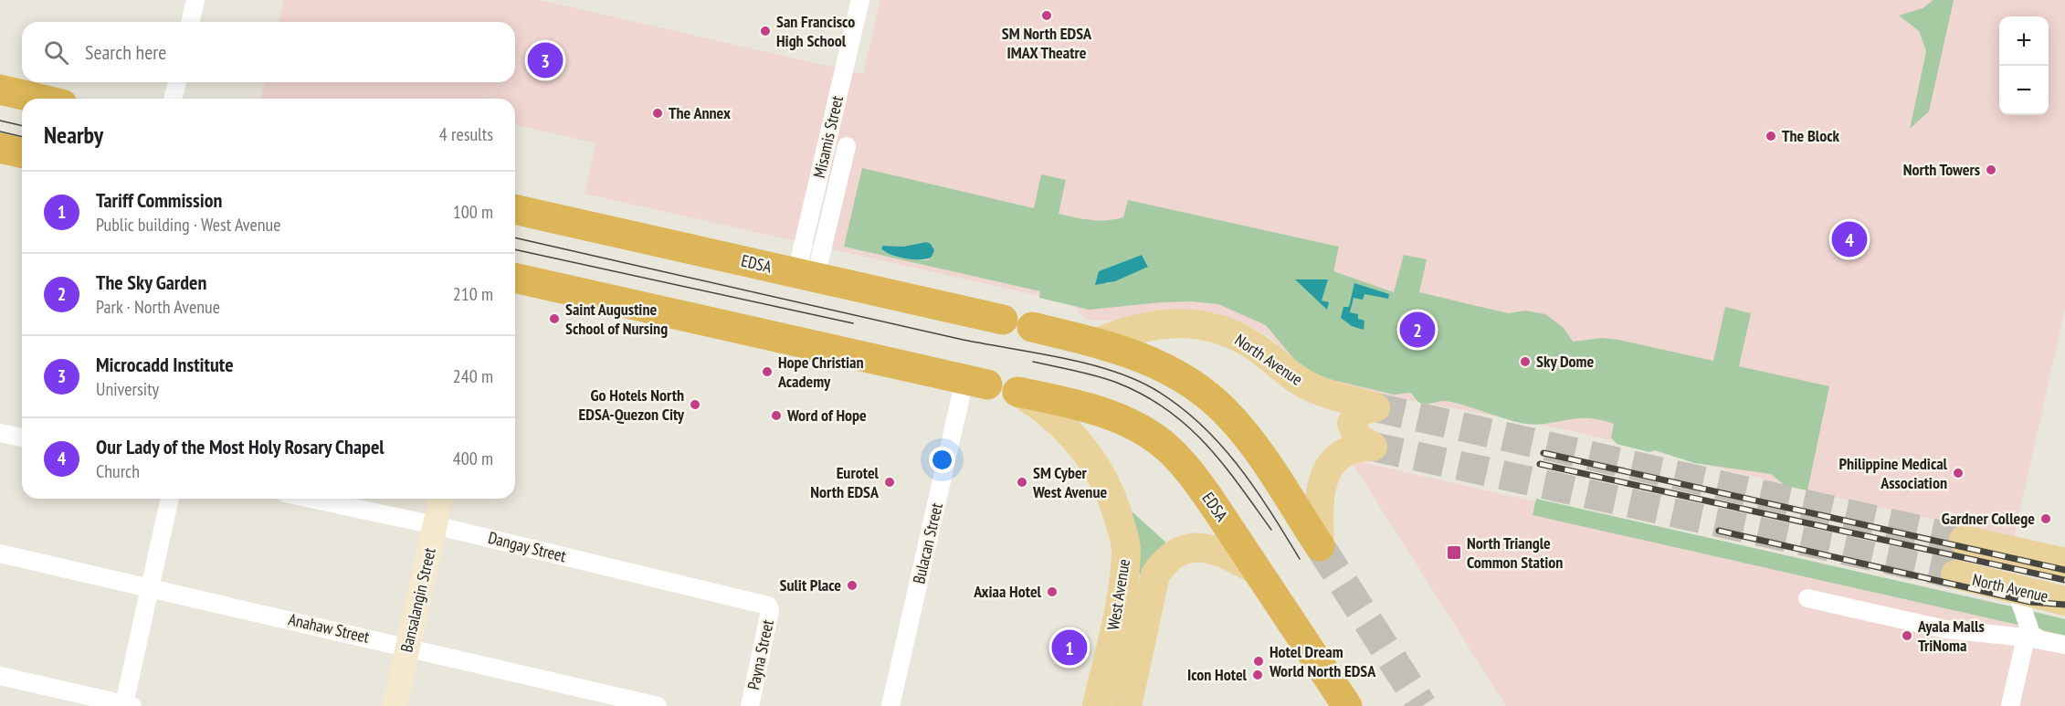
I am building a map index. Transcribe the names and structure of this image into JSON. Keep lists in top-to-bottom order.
{
  "streets": {
    "highway": ["EDSA"],
    "main road": ["North Avenue", "West Avenue"],
    "street": [
      "Misamis Street",
      "Bulacan Street",
      "Dangay Street",
      "Bansalangin Street",
      "Anahaw Street",
      "Payna Street"
    ]
  },
  "crossings": [
    ["Misamis Street", "EDSA"],
    ["EDSA", "West Avenue"],
    ["Dangay Street", "Bansalangin Street"],
    ["Dangay Street", "Payna Street"],
    ["Bansalangin Street", "Anahaw Street"]
  ],
  "places": {
    "other": [
      "SM North EDSA IMAX Theatre",
      "San Francisco High School",
      "The Annex",
      "The Block",
      "North Towers",
      "Saint Augustine School of Nursing",
      "Sky Dome",
      "Hope Christian Academy",
      "Go Hotels North EDSA-Quezon City",
      "Word of Hope",
      "Philippine Medical Association",
      "Eurotel North EDSA",
      "SM Cyber West Avenue",
      "Gardner College",
      "Sulit Place",
      "Axiaa Hotel",
      "Ayala Malls TriNoma",
      "Hotel Dream World North EDSA",
      "Icon Hotel"
    ],
    "transit": ["North Triangle Common Station"]
  },
  "page": {
    "map_buttons": ["+", "−"],
    "search": "Search here",
    "pins": [
      "3",
      "4",
      "2",
      "1"
    ],
    "heading": ["Nearby", "4 results"],
    "list": [
      {
        "mark": "1",
        "name": "Tariff Commission",
        "note": "Public building · West Avenue",
        "value": "100 m"
      },
      {
        "mark": "2",
        "name": "The Sky Garden",
        "note": "Park · North Avenue",
        "value": "210 m"
      },
      {
        "mark": "3",
        "name": "Microcadd Institute",
        "note": "University",
        "value": "240 m"
      },
      {
        "mark": "4",
        "name": "Our Lady of the Most Holy Rosary Chapel",
        "note": "Church",
        "value": "400 m"
      }
    ]
  }
}
